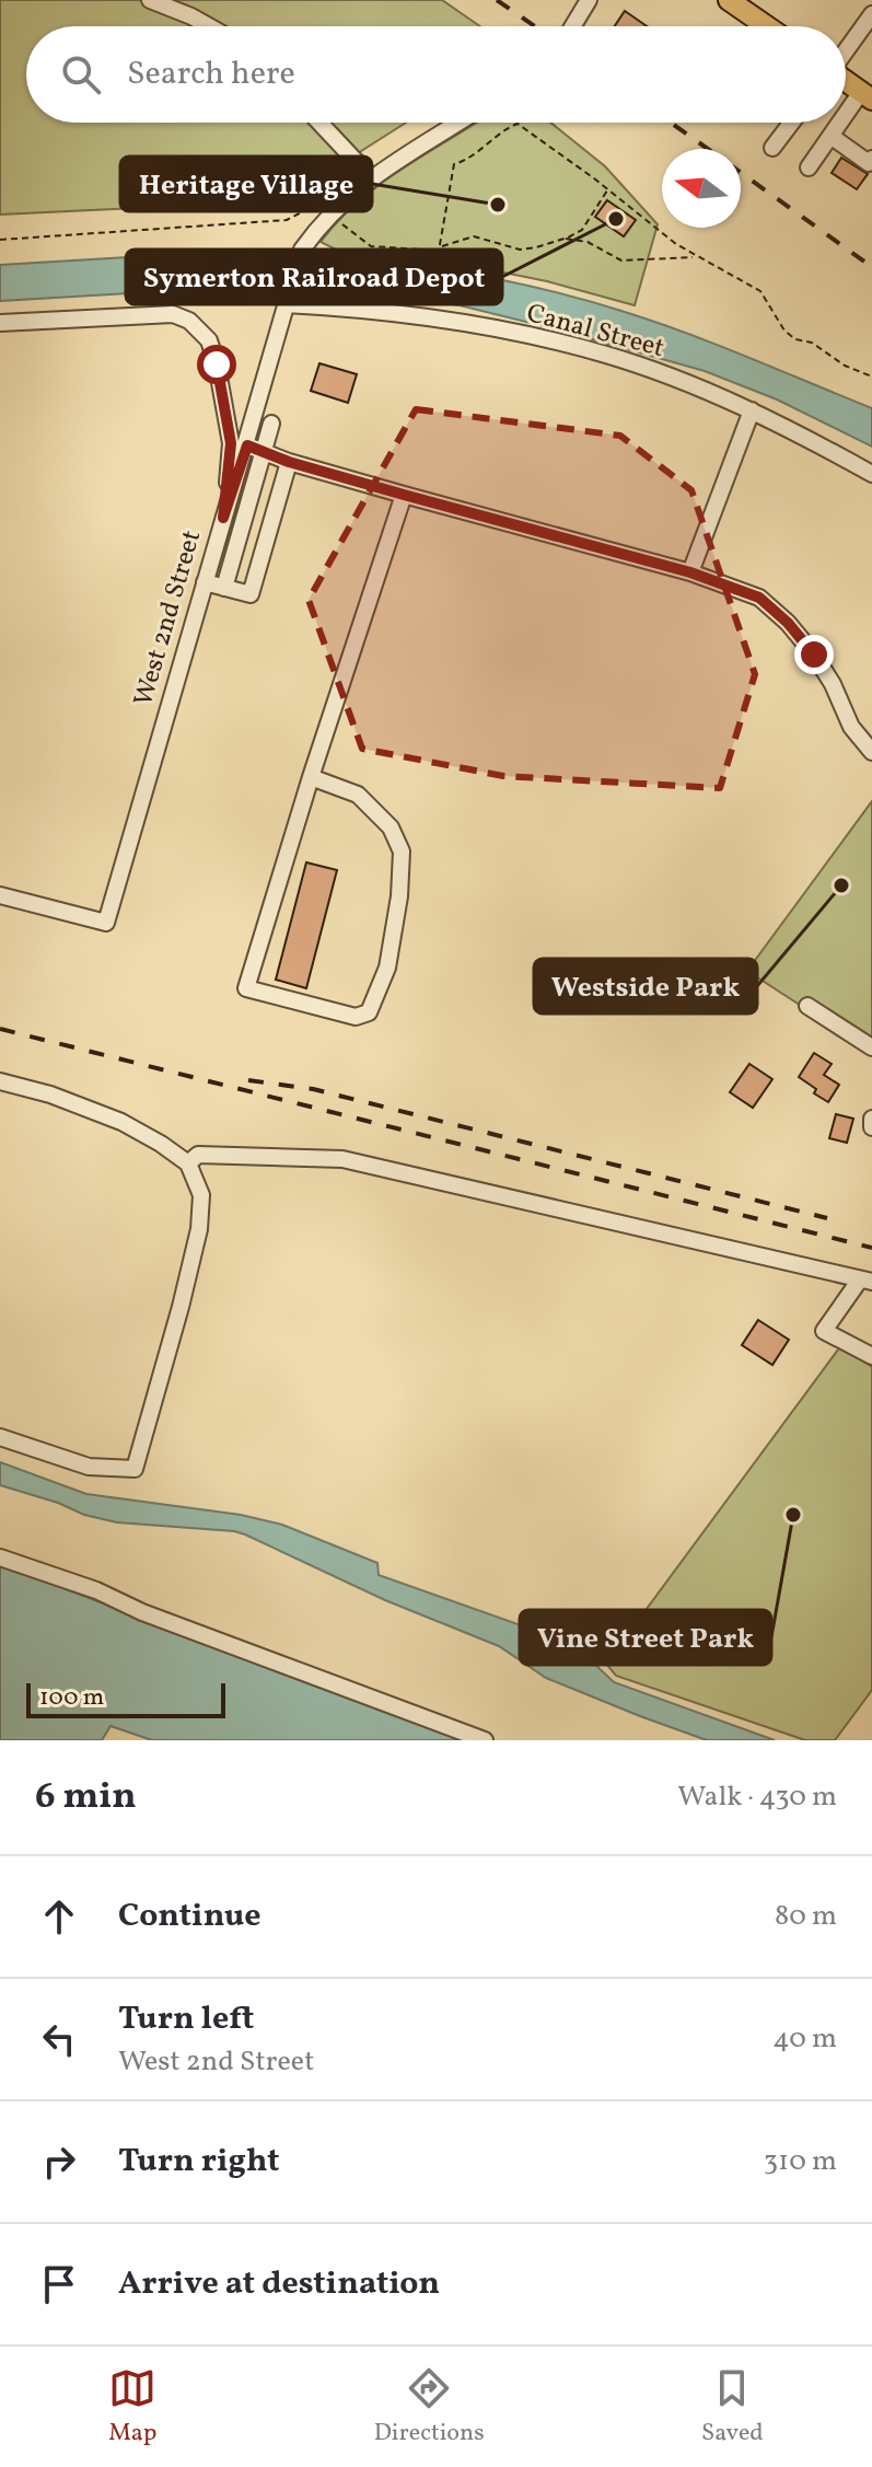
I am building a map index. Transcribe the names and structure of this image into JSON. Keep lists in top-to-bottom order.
{
  "streets": {
    "street": ["Canal Street", "West 2nd Street"]
  },
  "crossings": [
    ["Canal Street", "West 2nd Street"]
  ],
  "places": [
    "Heritage Village",
    "Symerton Railroad Depot",
    "Westside Park",
    "Vine Street Park"
  ],
  "scale_bar": "100 m",
  "north": "left",
  "page": {
    "search": "Search here",
    "scale": "100 m",
    "heading": ["6 min", "Walk · 430 m"],
    "list": [
      ["Continue", "80 m"],
      ["Turn left", "West 2nd Street", "40 m"],
      ["Turn right", "310 m"],
      "Arrive at destination"
    ],
    "nav": ["Map", "Directions", "Saved"]
  }
}
